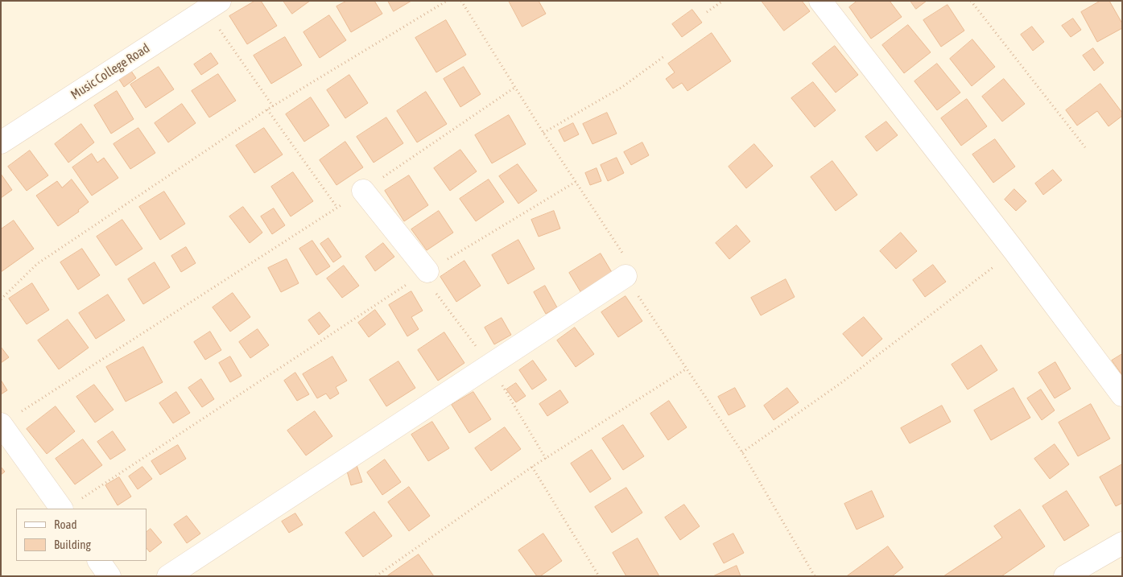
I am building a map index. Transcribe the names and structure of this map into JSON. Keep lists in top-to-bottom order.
{
  "streets": {
    "street": ["Music College Road"]
  },
  "legend": ["Road", "Building"]
}
